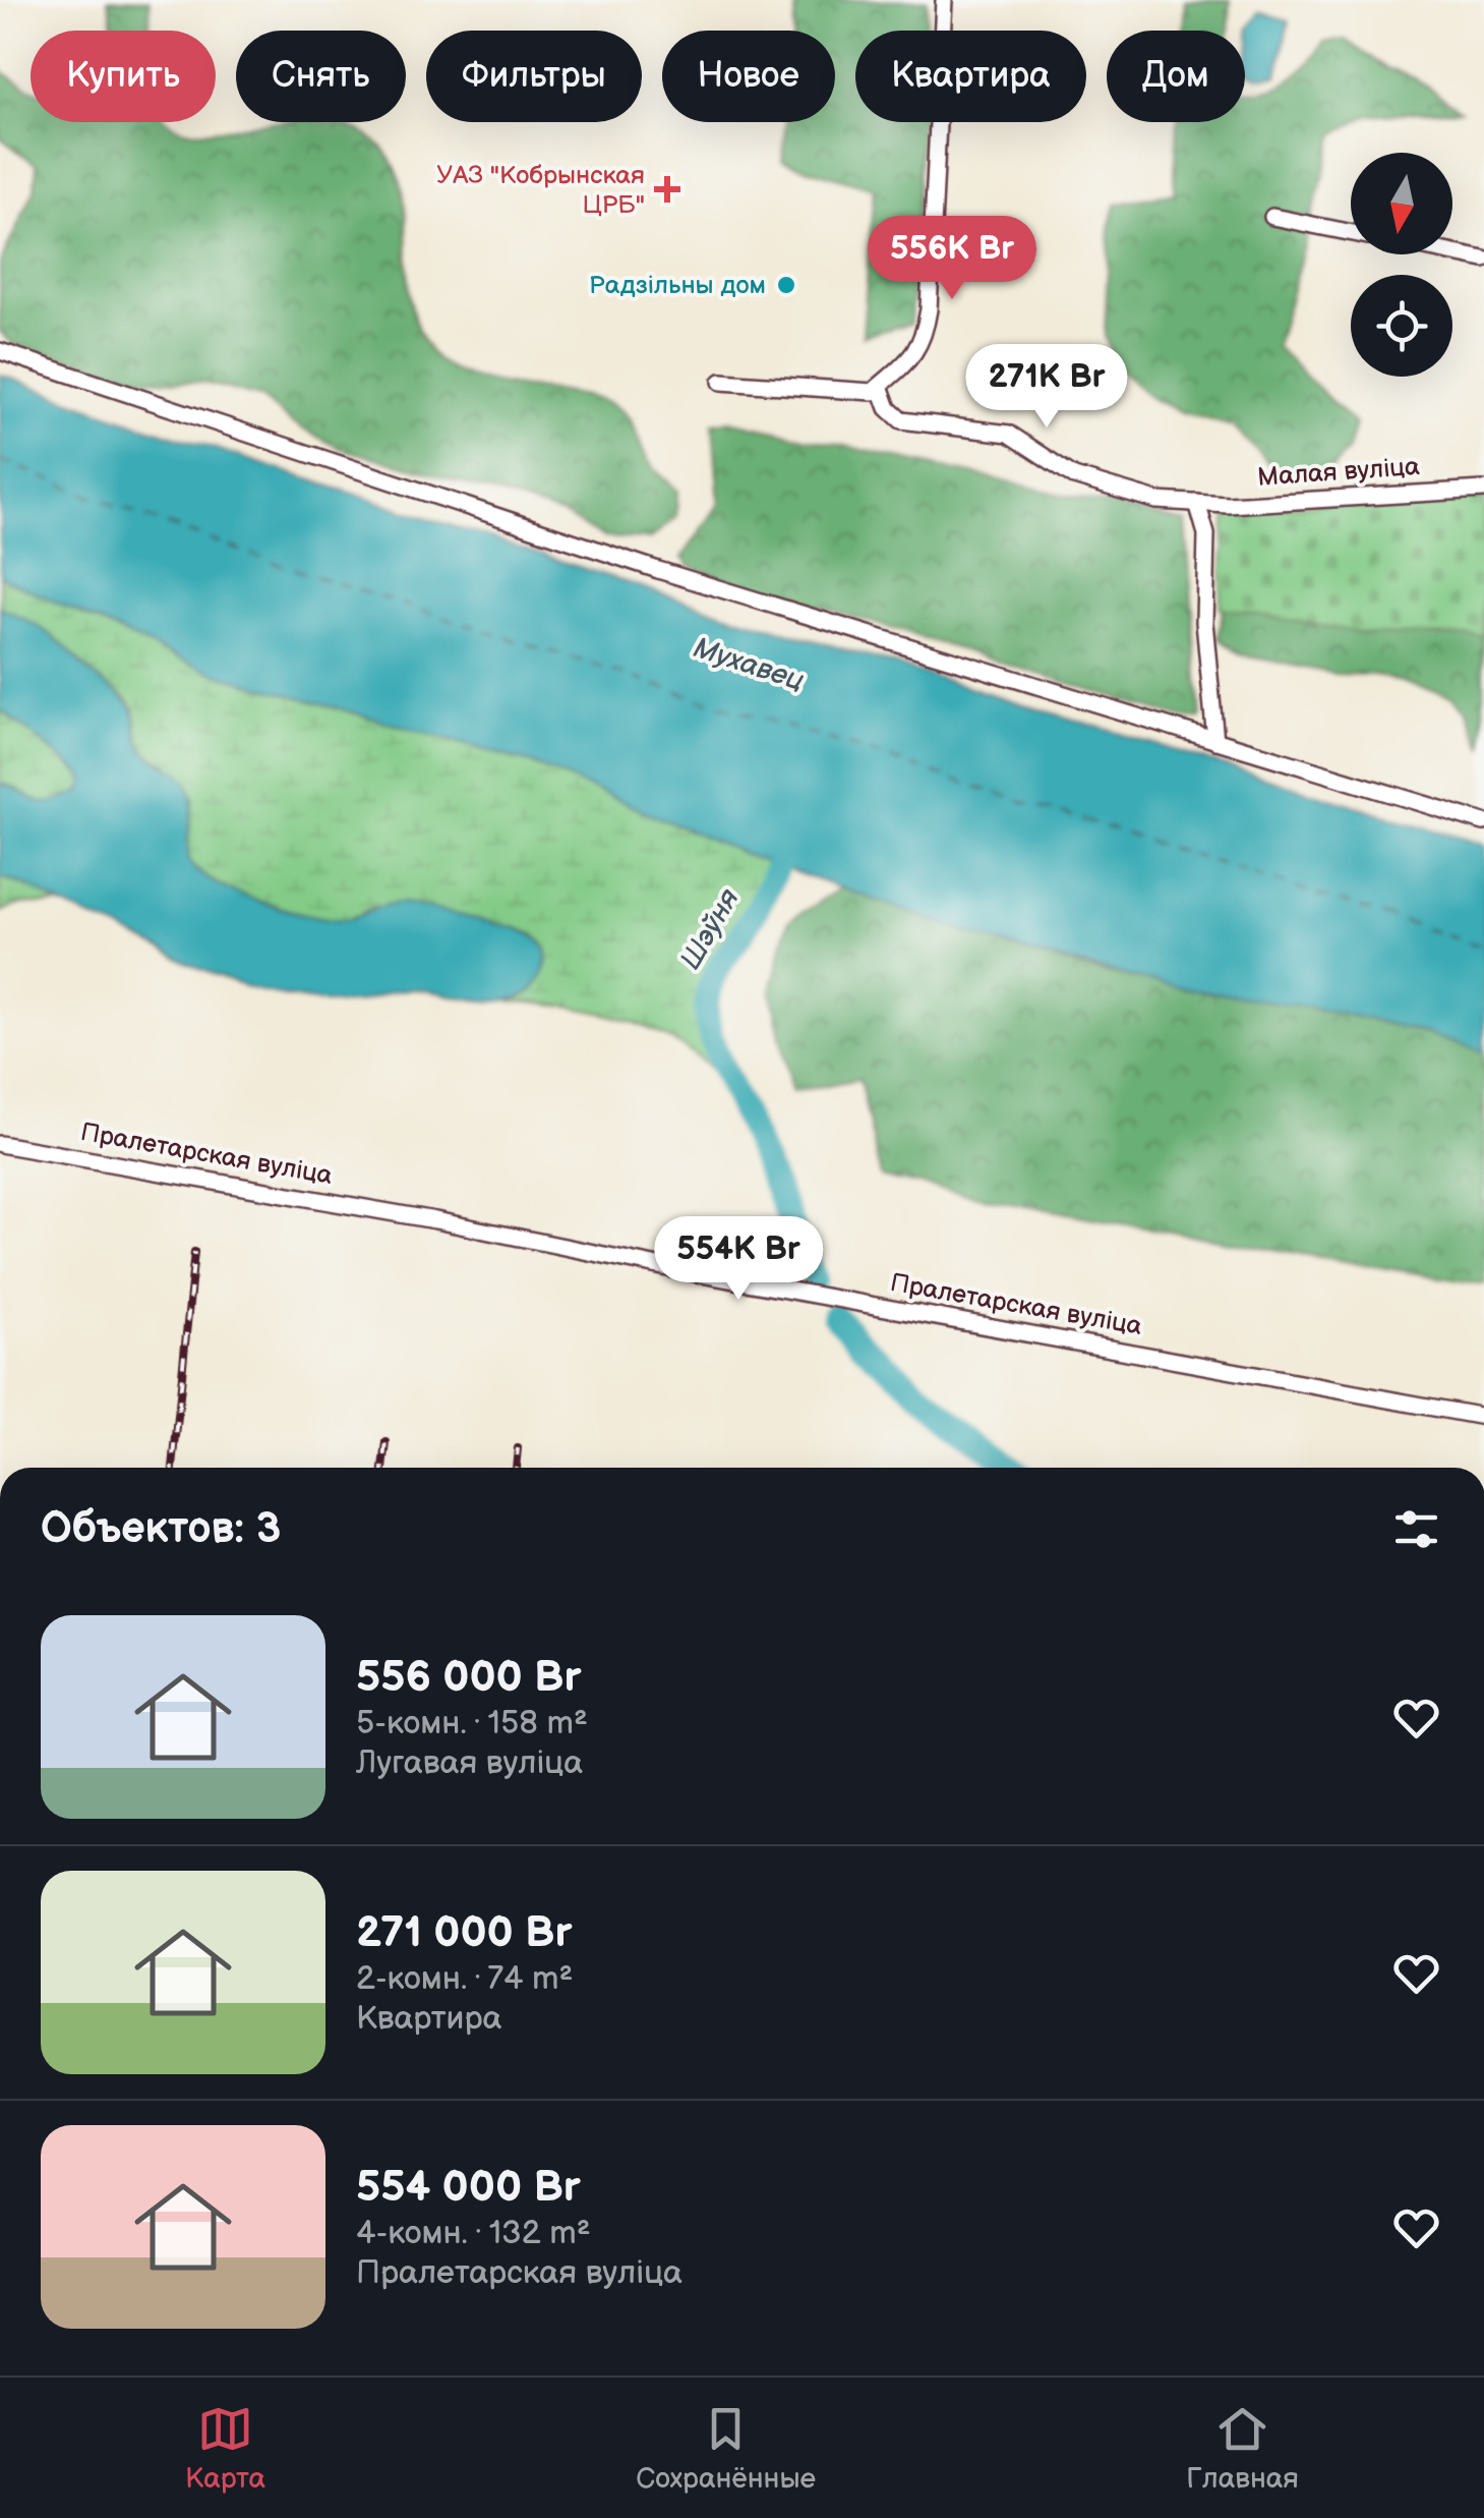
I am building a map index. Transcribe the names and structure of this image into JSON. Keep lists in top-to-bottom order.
{
  "streets": {
    "street": ["Малая вуліца", "Пралетарская вуліца"]
  },
  "water": ["Мухавец", "Шэўня"],
  "places": {
    "health": ["УАЗ \"Кобрынская ЦРБ\""],
    "other": ["Радзільны дом"]
  },
  "north": "bottom",
  "page": {
    "chip": [
      "Купить",
      "Снять",
      "Фильтры",
      "Новое",
      "Квартира",
      "Дом"
    ],
    "price": ["556K Br", "271K Br", "554K Br"],
    "heading": "Объектов: 3",
    "list": [
      {
        "name": "556 000 Br",
        "note": "5-комн. · 158 m² · Лугавая вуліца"
      },
      {
        "name": "271 000 Br",
        "note": "2-комн. · 74 m² · Квартира"
      },
      {
        "name": "554 000 Br",
        "note": "4-комн. · 132 m² · Пралетарская вуліца"
      }
    ],
    "tabs": ["Карта", "Сохранённые", "Главная"]
  }
}
